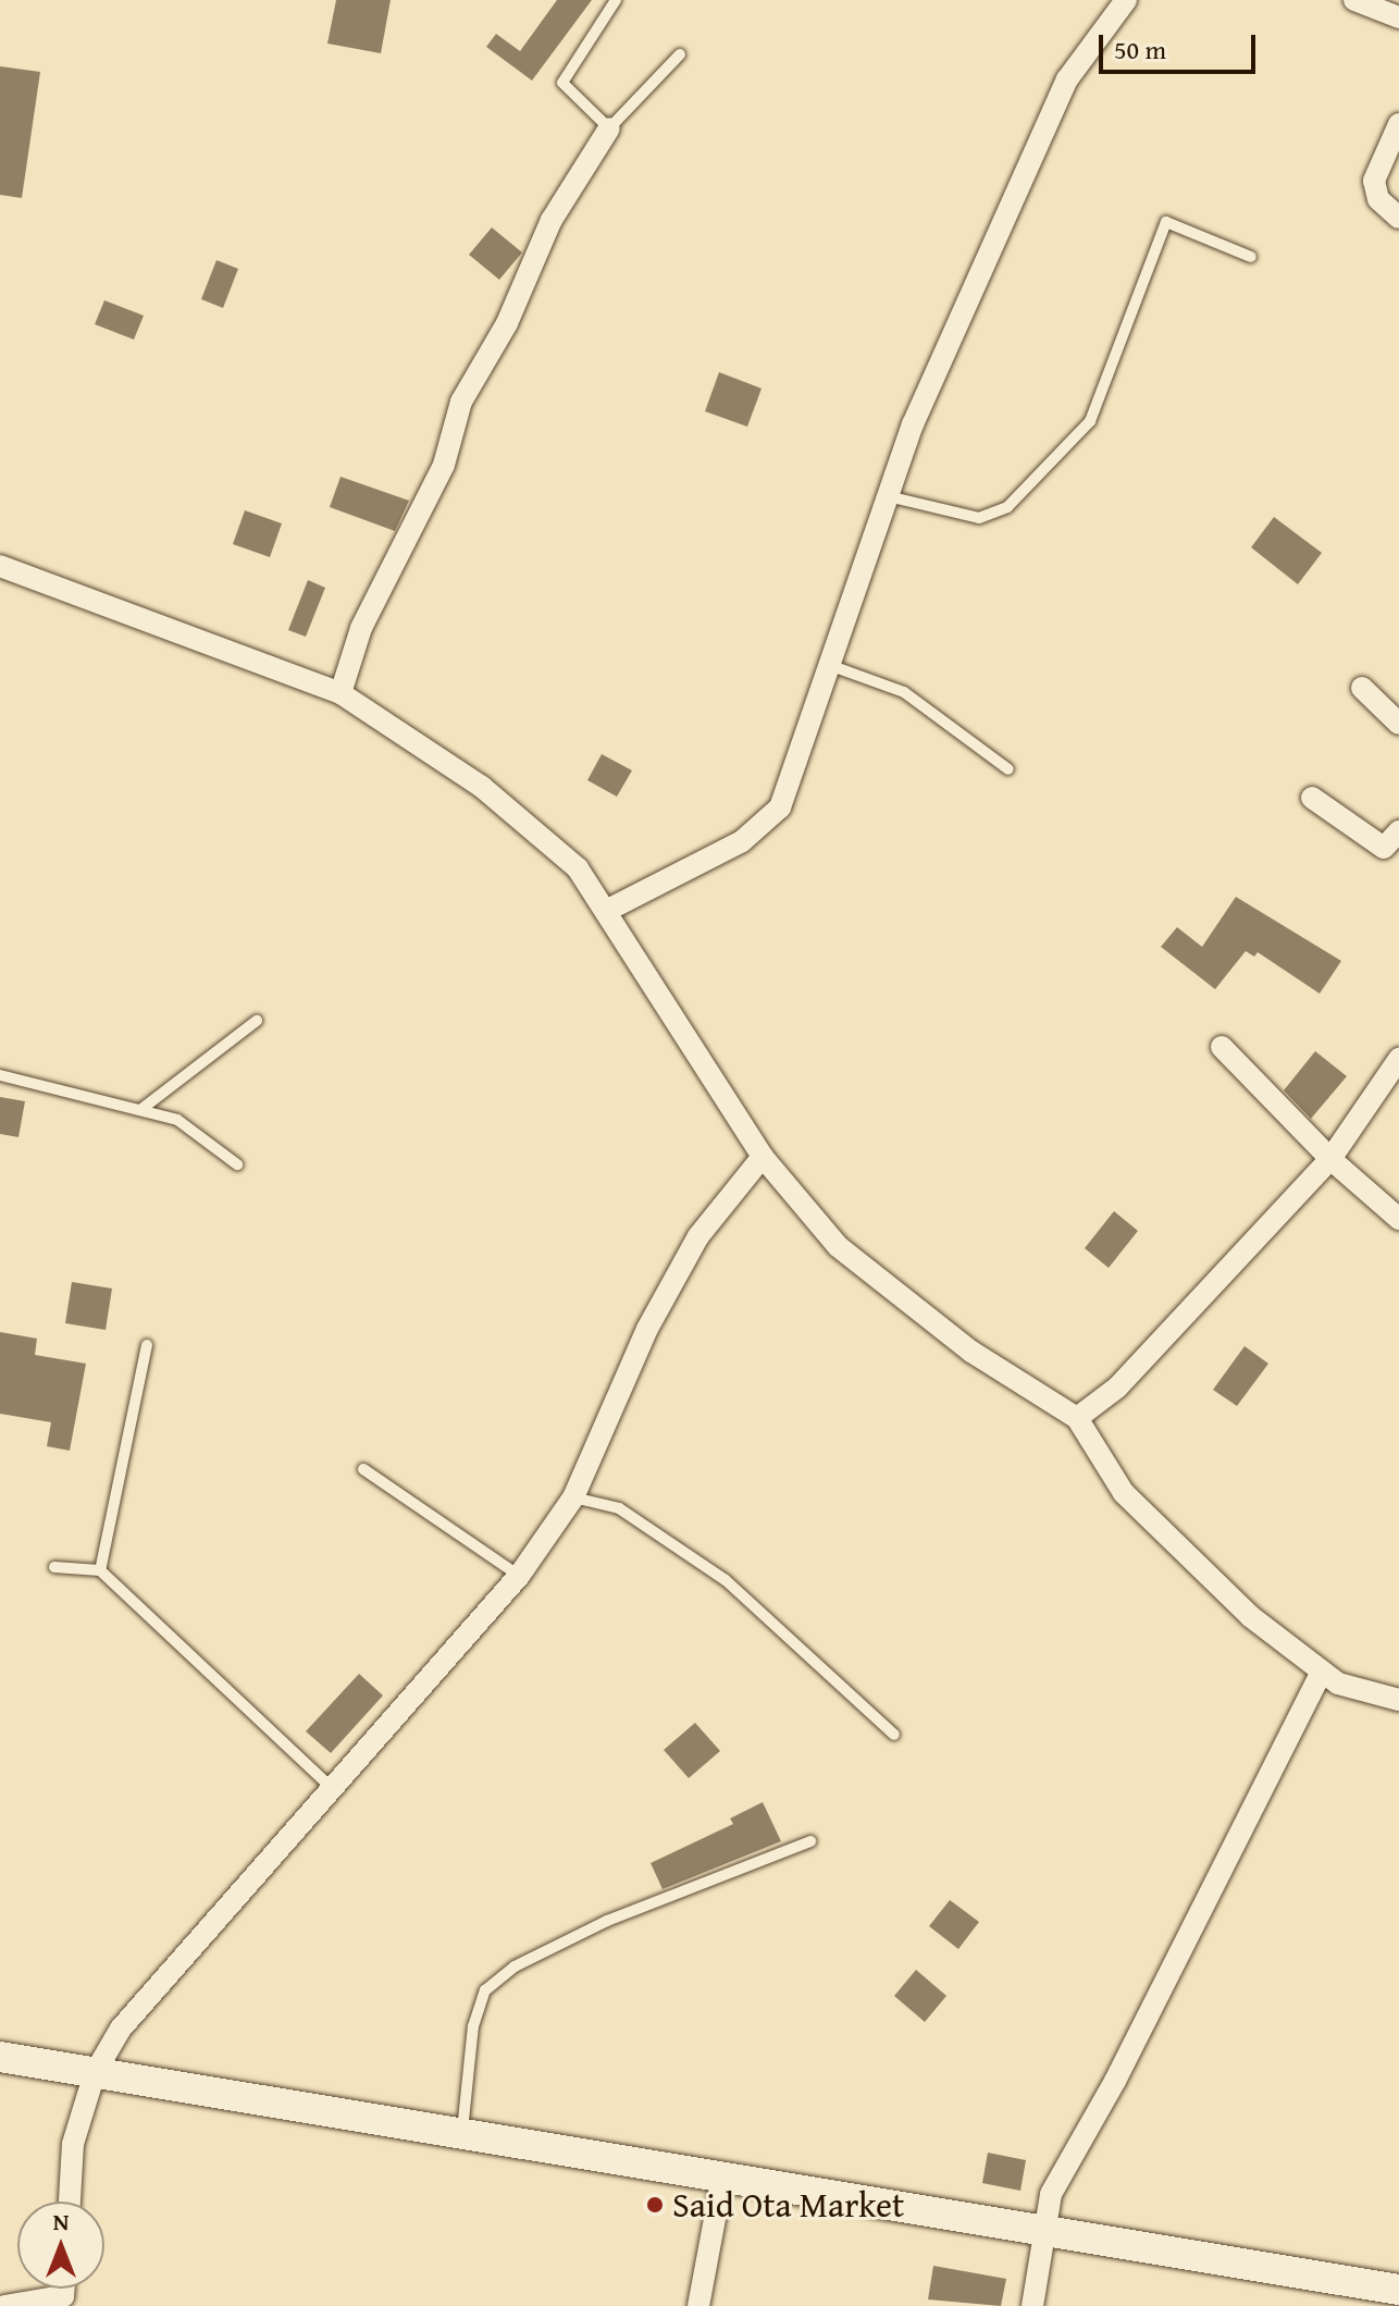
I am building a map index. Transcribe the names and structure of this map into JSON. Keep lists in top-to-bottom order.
{
  "places": ["Said Ota Market"],
  "scale_bar": "50 m",
  "north": "top"
}
